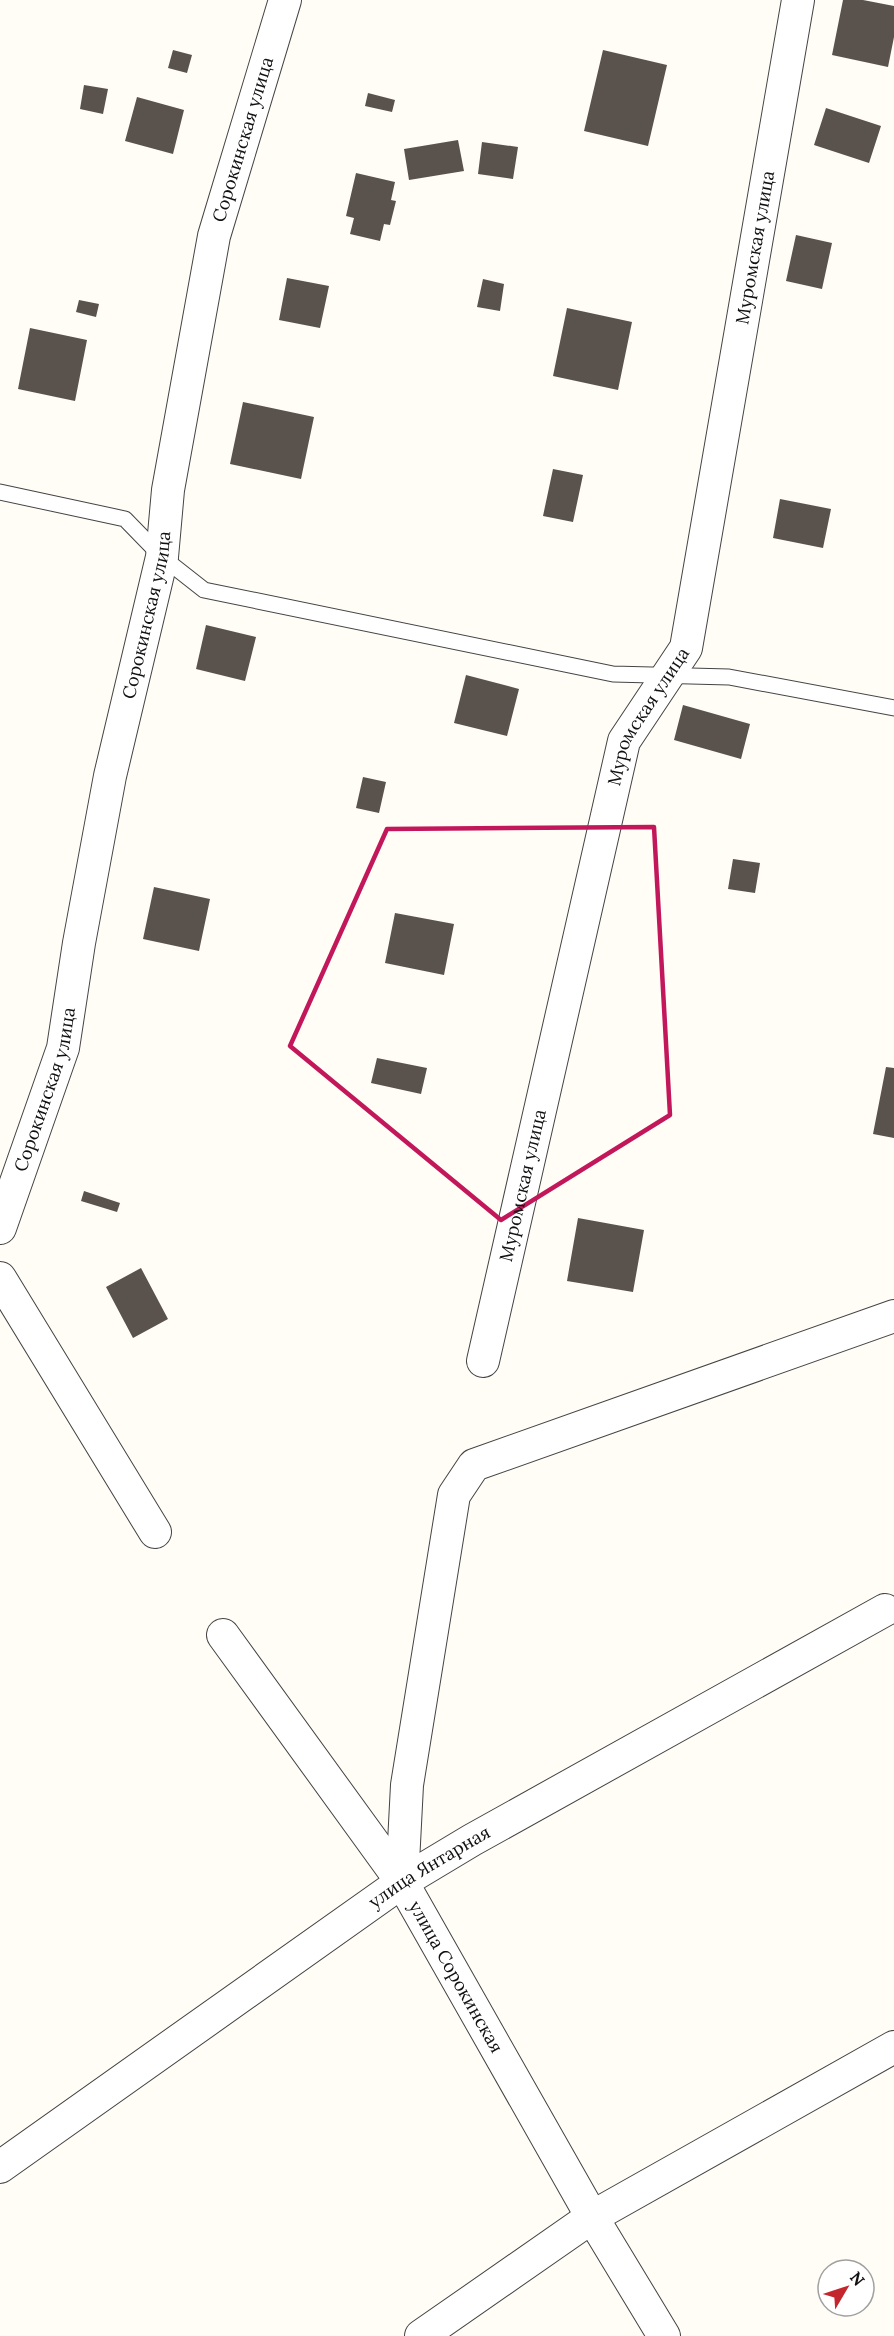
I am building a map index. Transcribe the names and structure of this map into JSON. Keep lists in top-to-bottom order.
{
  "streets": {
    "street": [
      "Сорокинская улица",
      "Муромская улица",
      "улица Янтарная",
      "улица Сорокинская"
    ]
  },
  "crossings": [
    ["улица Янтарная", "улица Сорокинская"]
  ],
  "north": "top right"
}
